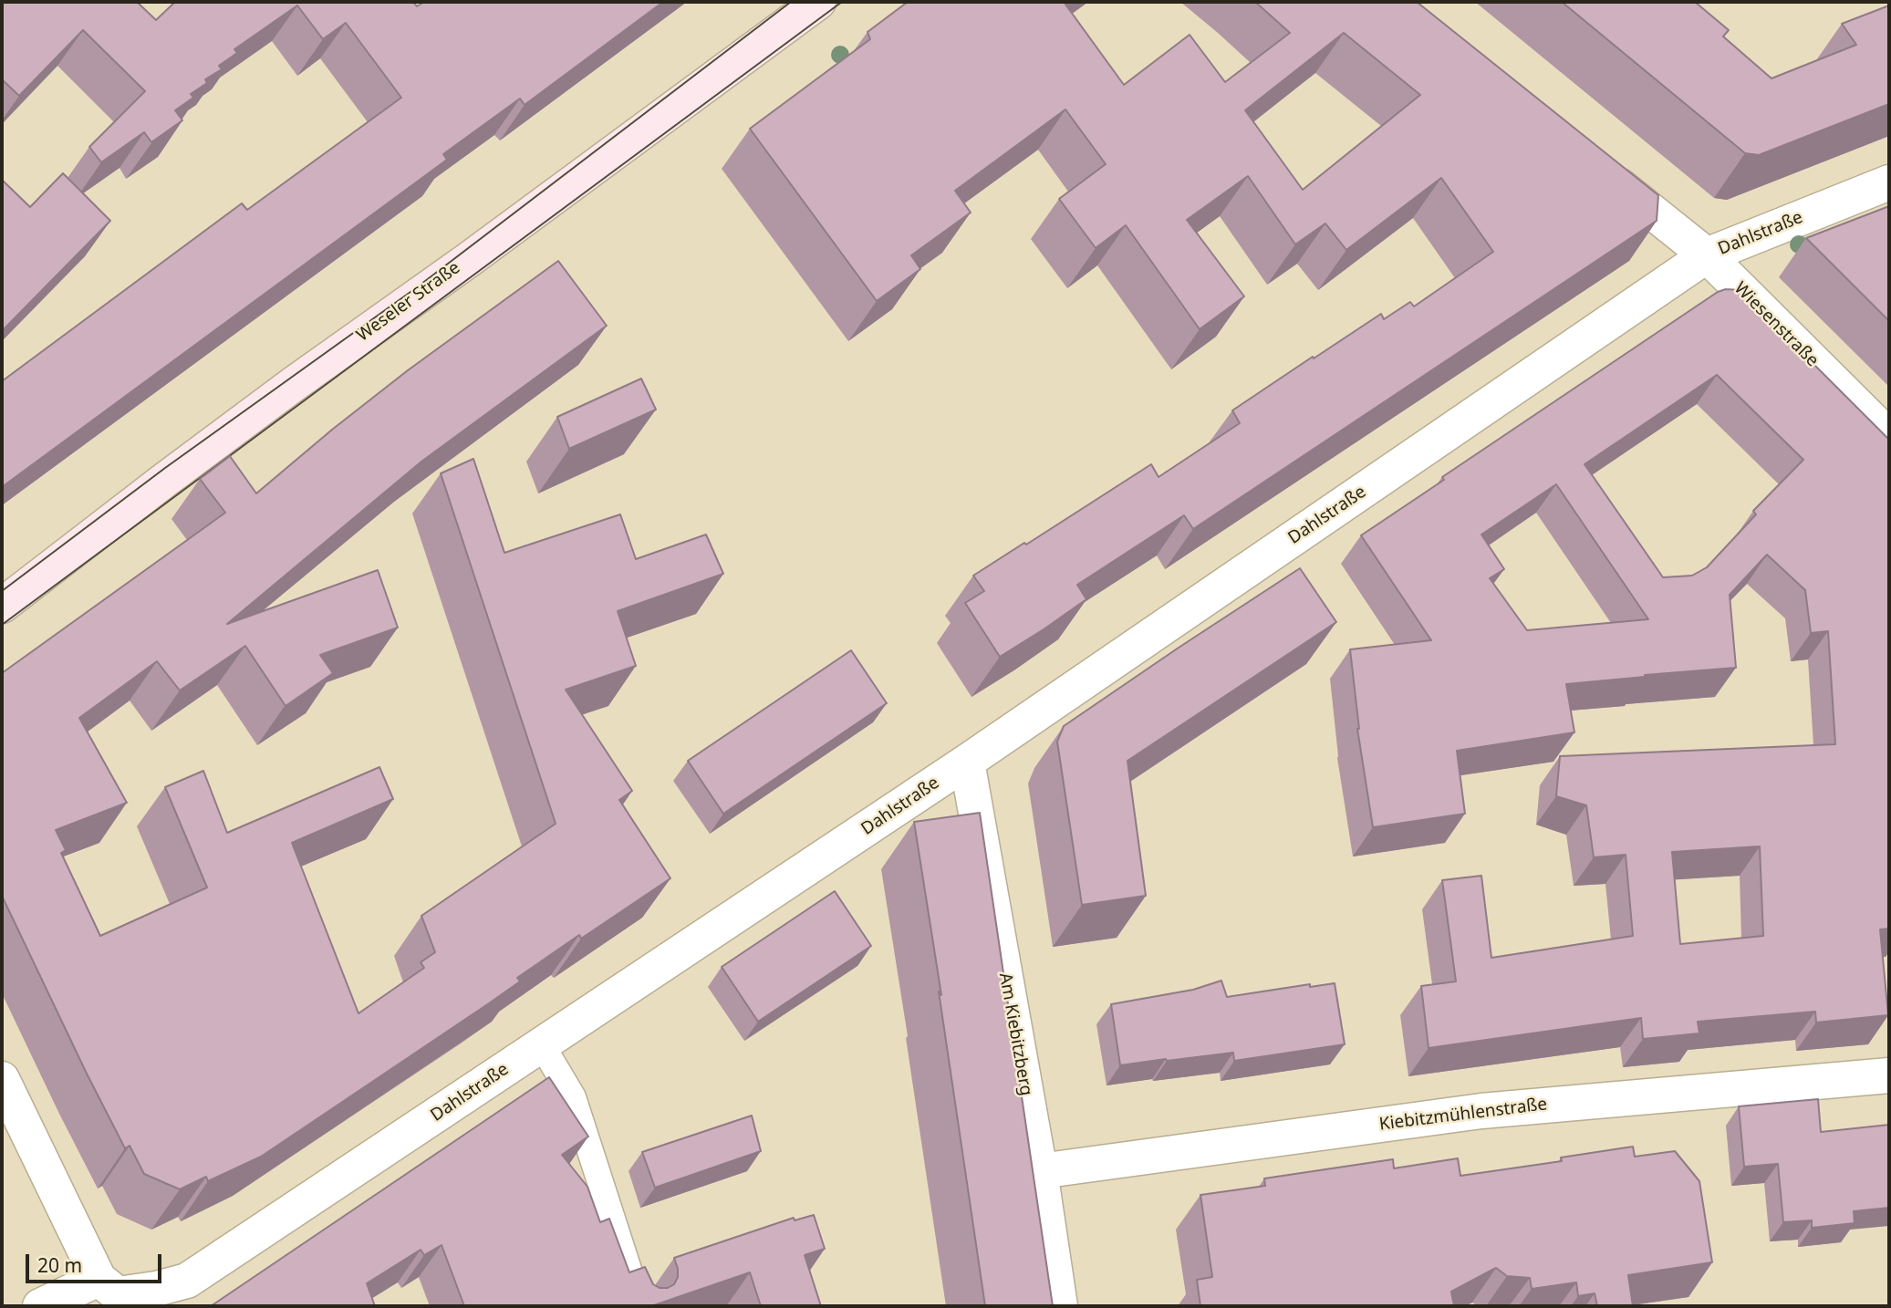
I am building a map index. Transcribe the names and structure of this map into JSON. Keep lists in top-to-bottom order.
{
  "streets": {
    "main road": ["Weseler Straße"],
    "street": [
      "Dahlstraße",
      "Wiesenstraße",
      "Am Kiebitzberg",
      "Kiebitzmühlenstraße"
    ]
  },
  "crossings": [
    ["Dahlstraße", "Wiesenstraße"],
    ["Dahlstraße", "Am Kiebitzberg"],
    ["Am Kiebitzberg", "Kiebitzmühlenstraße"]
  ],
  "scale_bar": "20 m"
}
